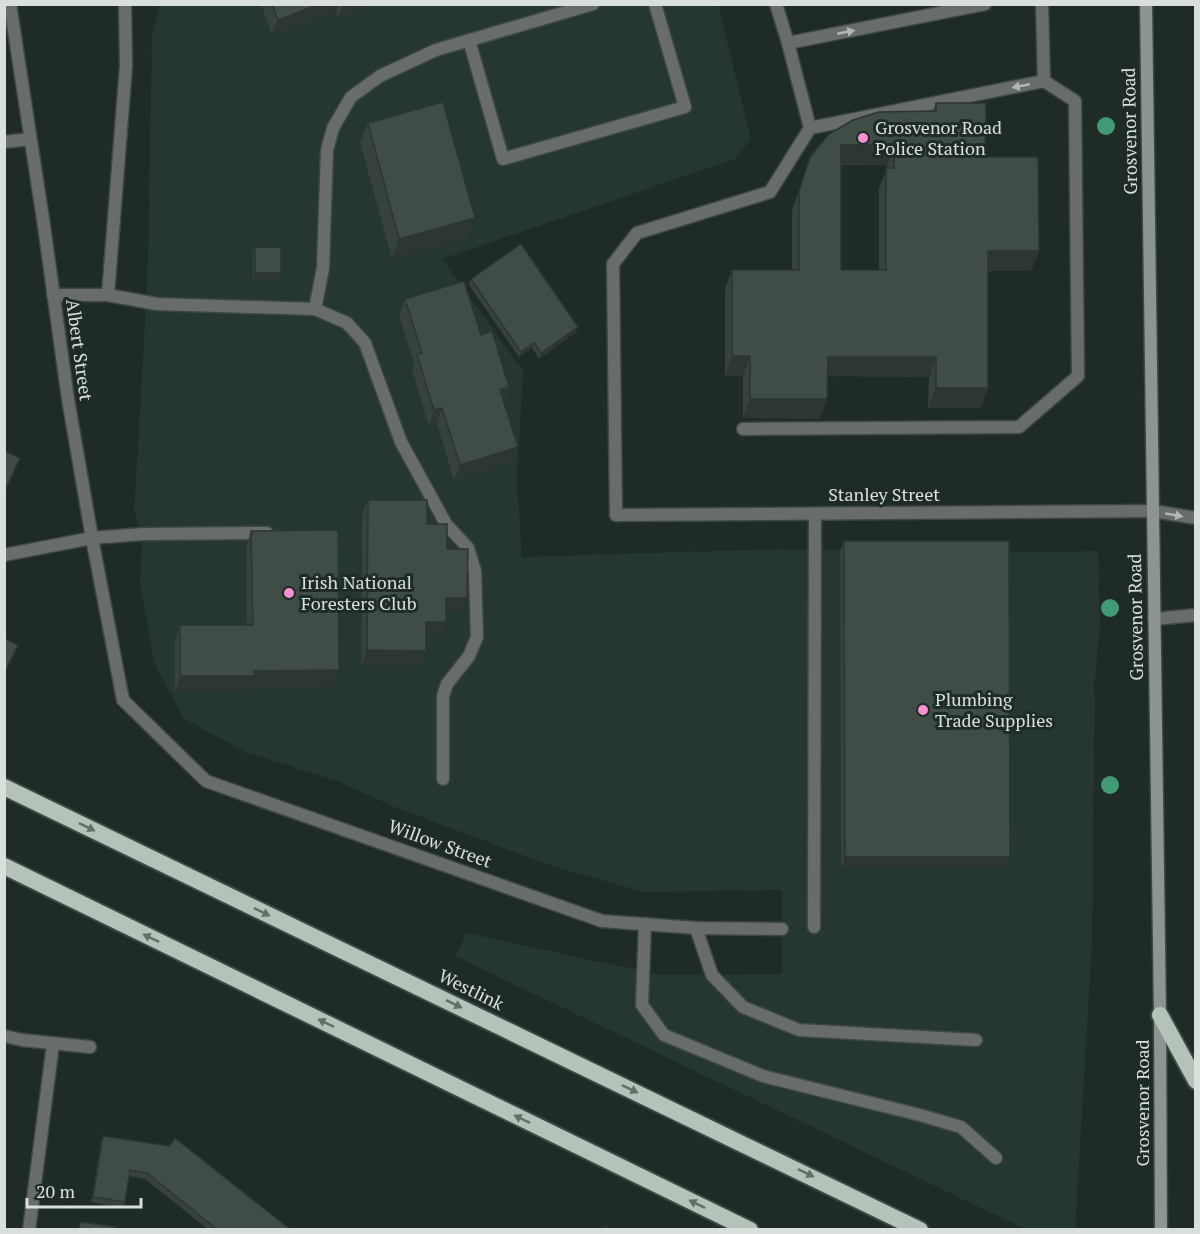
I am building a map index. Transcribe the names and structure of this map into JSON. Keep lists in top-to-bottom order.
{
  "streets": {
    "highway": ["Westlink"],
    "main road": ["Grosvenor Road"],
    "street": ["Albert Street", "Stanley Street", "Willow Street"]
  },
  "crossings": [
    ["Grosvenor Road", "Stanley Street"],
    ["Albert Street", "Willow Street"]
  ],
  "places": ["Grosvenor Road Police Station", "Irish National Foresters Club", "Plumbing Trade Supplies"],
  "scale_bar": "20 m"
}
